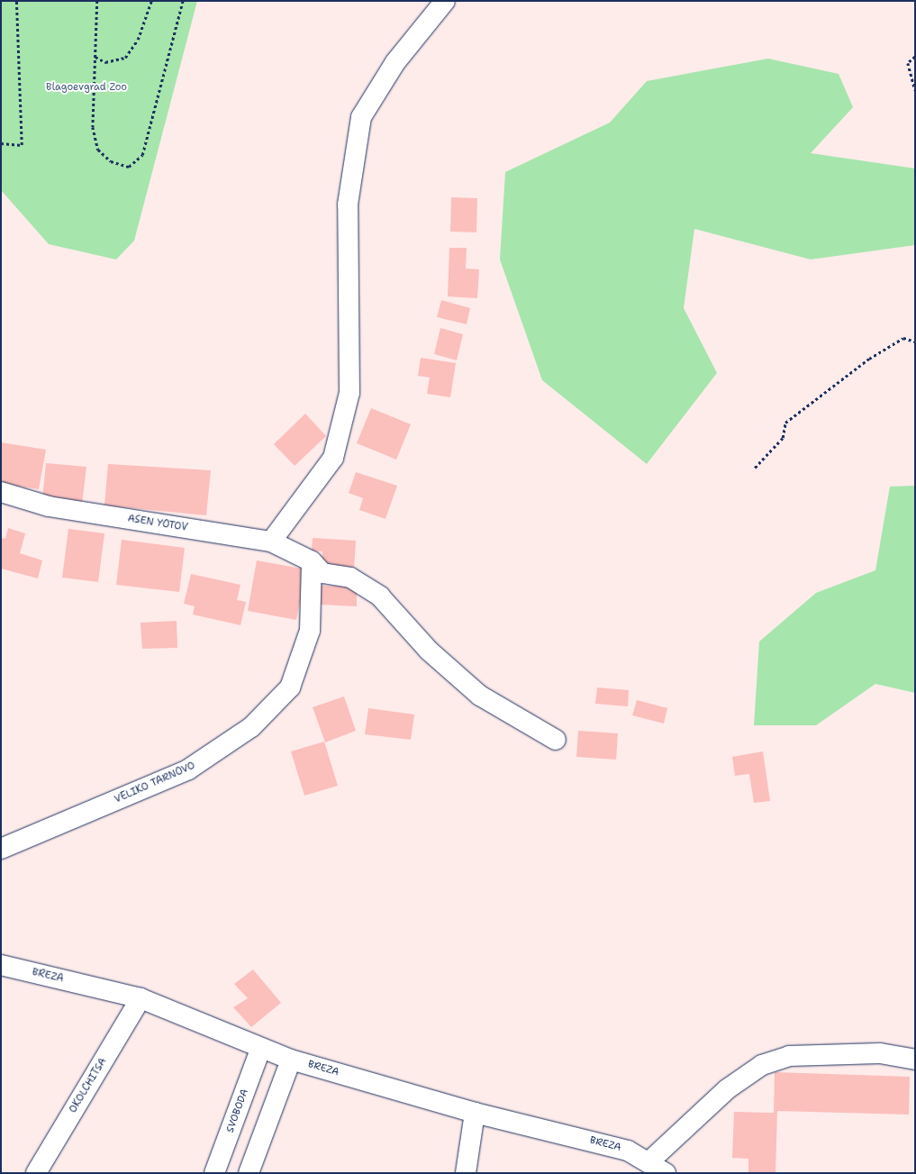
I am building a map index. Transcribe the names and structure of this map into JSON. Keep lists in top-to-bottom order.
{
  "streets": {
    "street": [
      "ASEN YOTOV",
      "VELIKO TARNOVO",
      "BREZA",
      "OKOLCHITSA",
      "SVOBODA"
    ]
  },
  "crossings": [
    ["ASEN YOTOV", "VELIKO TARNOVO"],
    ["BREZA", "OKOLCHITSA"],
    ["BREZA", "SVOBODA"]
  ],
  "parks": ["Blagoevgrad Zoo"]
}
